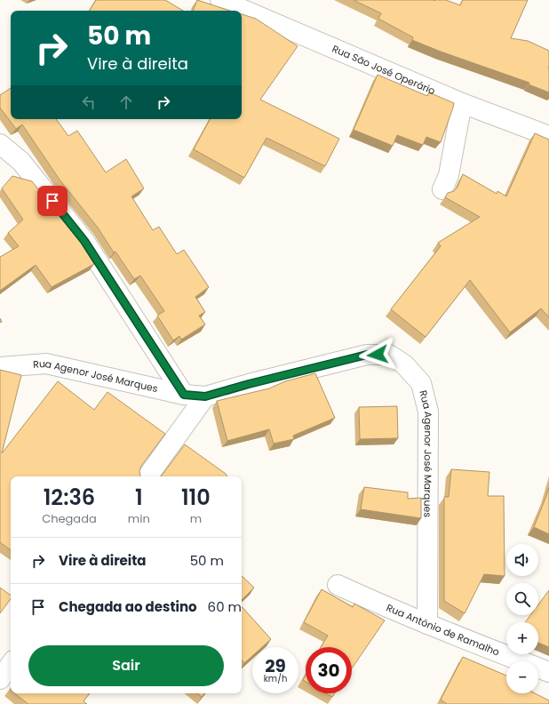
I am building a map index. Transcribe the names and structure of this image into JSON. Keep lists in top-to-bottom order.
{
  "streets": {
    "street": ["Rua São José Operário", "Rua Agenor José Marques", "Rua Antônio de Ramalho"]
  },
  "crossings": [
    ["Rua Agenor José Marques", "Rua Antônio de Ramalho"]
  ],
  "page": {
    "turn": ["50 m", "Vire à direita"],
    "eta": [
      "12:36",
      "Chegada",
      "1",
      "min",
      "110",
      "m"
    ],
    "list": [
      {
        "name": "Vire à direita",
        "value": "50 m"
      },
      {
        "name": "Chegada ao destino",
        "value": "60 m"
      }
    ],
    "map_buttons": ["+", "−"],
    "buttons": "Sair",
    "speed": "29 km/h",
    "limit": "30"
  }
}
